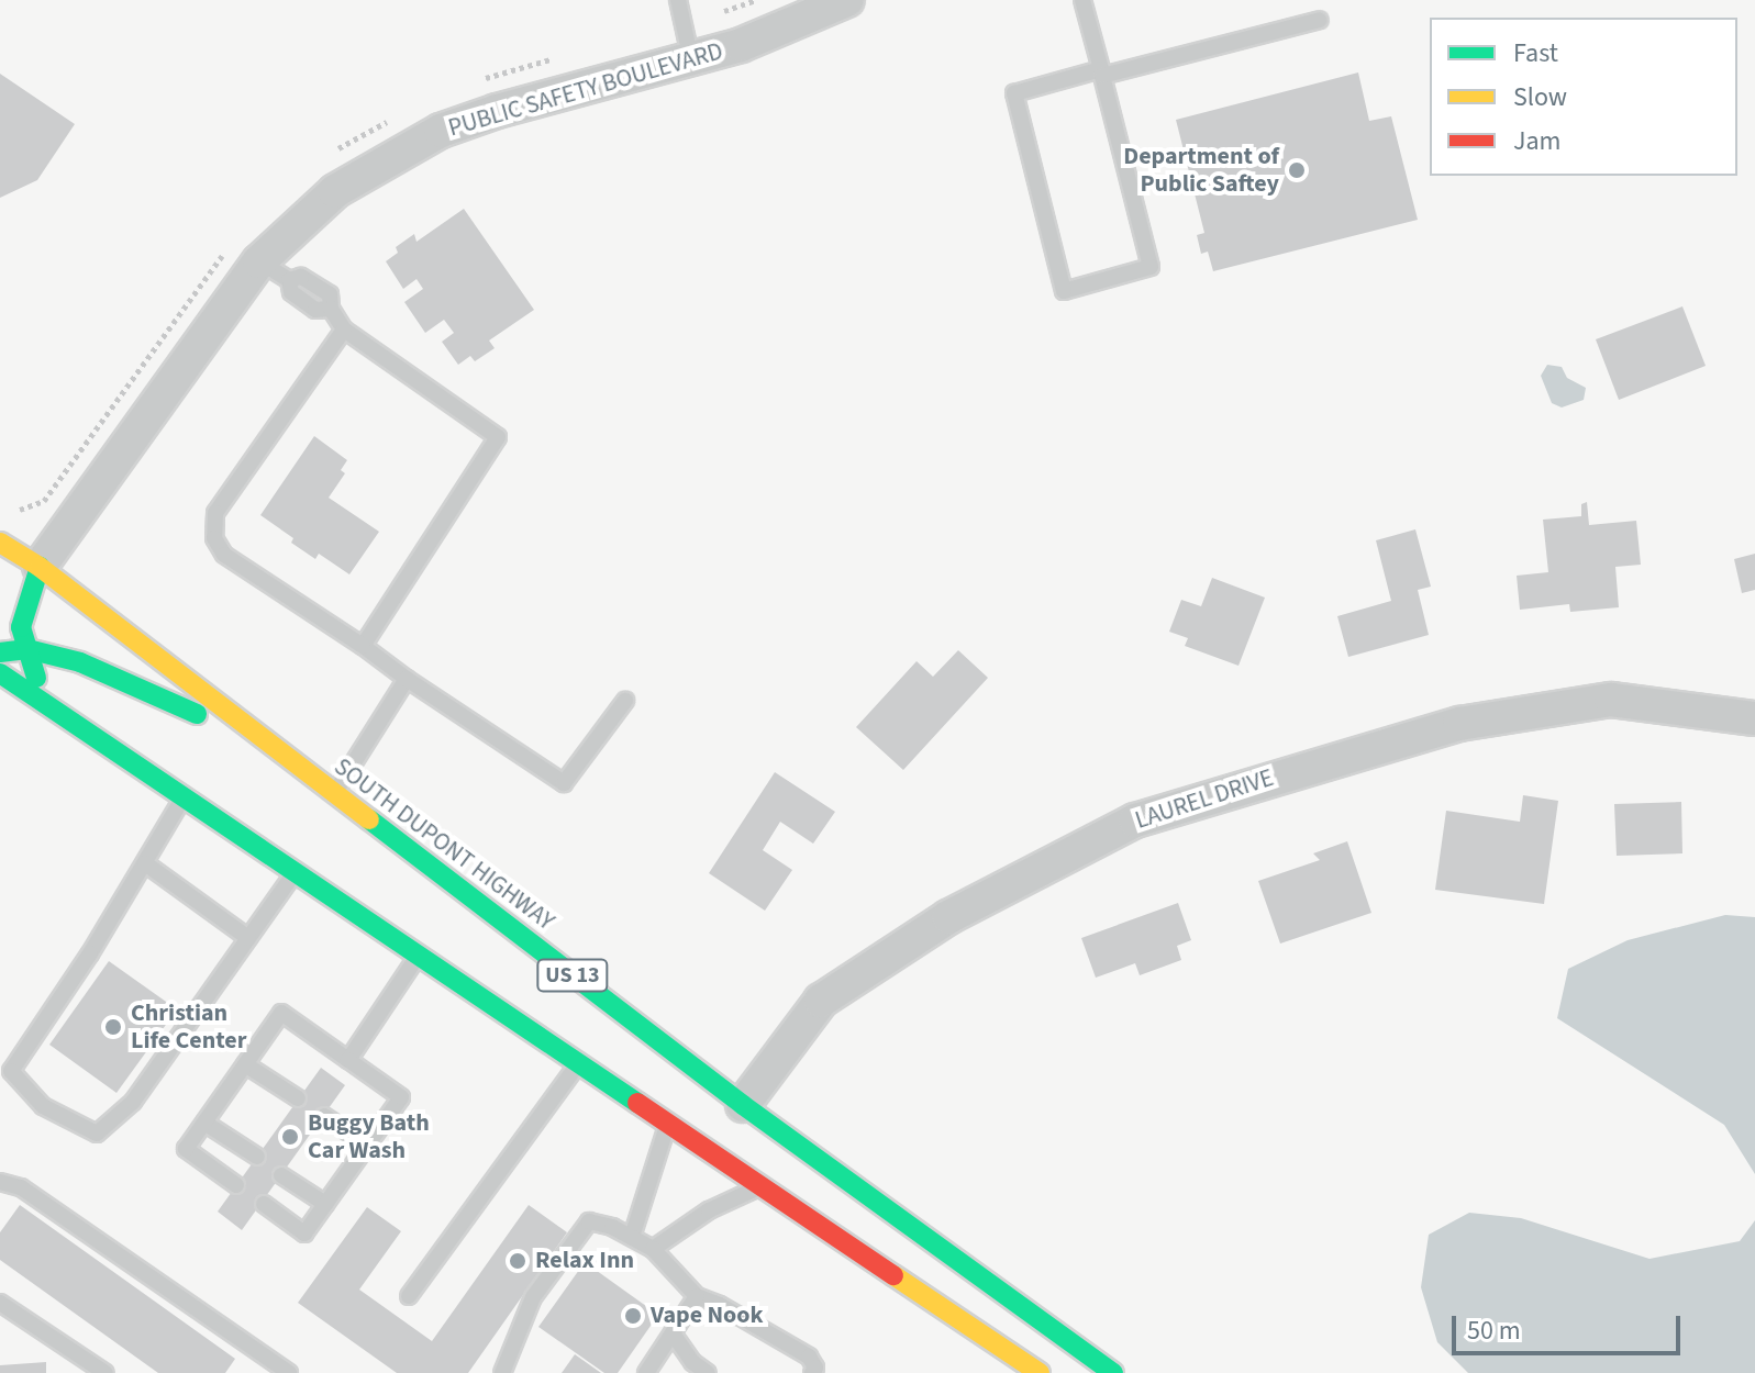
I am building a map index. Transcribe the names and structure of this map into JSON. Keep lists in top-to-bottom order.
{
  "streets": {
    "highway": ["SOUTH DUPONT HIGHWAY", "US 13"],
    "street": ["PUBLIC SAFETY BOULEVARD", "LAUREL DRIVE"]
  },
  "crossings": [
    ["PUBLIC SAFETY BOULEVARD", "SOUTH DUPONT HIGHWAY"],
    ["LAUREL DRIVE", "SOUTH DUPONT HIGHWAY"]
  ],
  "places": [
    "Department of Public Saftey",
    "Christian Life Center",
    "Buggy Bath Car Wash",
    "Relax Inn",
    "Vape Nook"
  ],
  "legend": ["Fast", "Slow", "Jam"],
  "scale_bar": "50 m"
}
